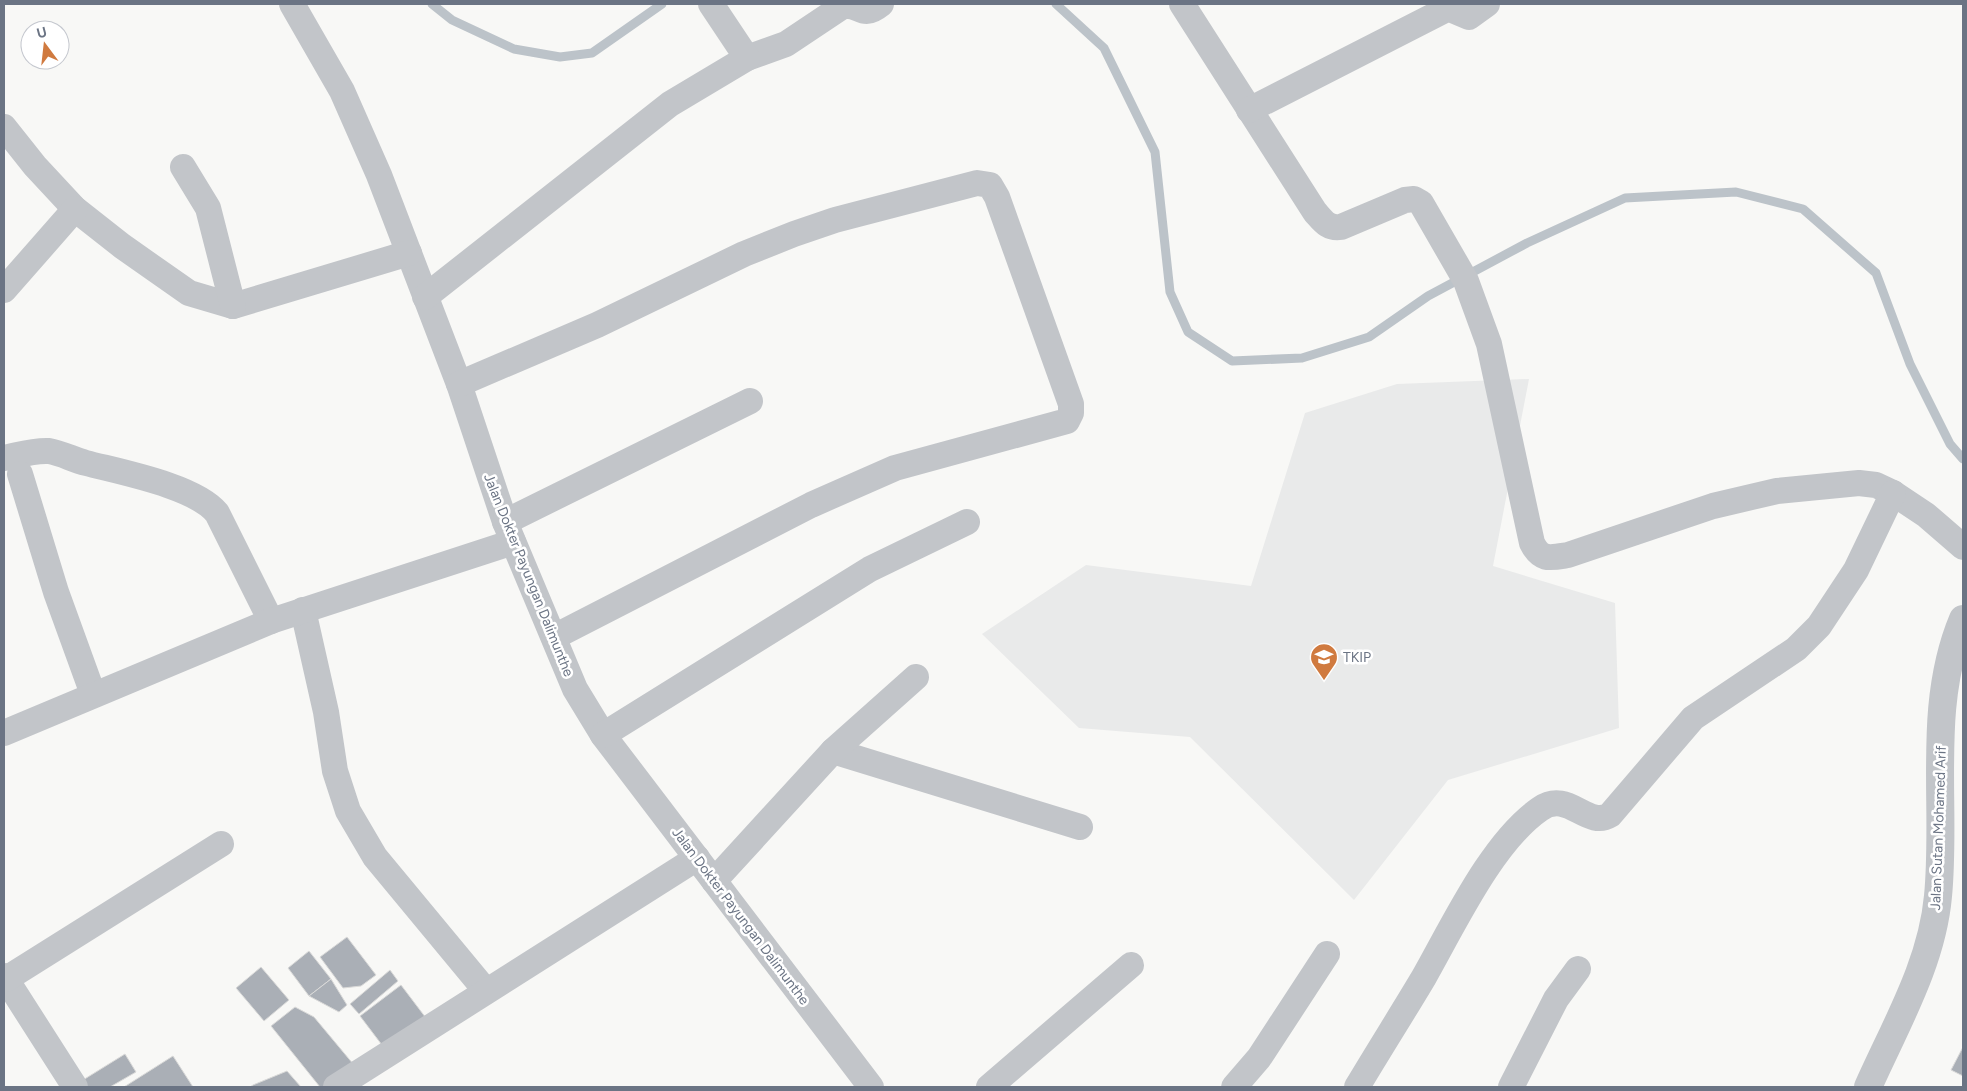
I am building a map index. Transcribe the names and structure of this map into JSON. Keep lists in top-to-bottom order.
{
  "streets": {
    "street": ["Jalan Dokter Payungan Dalimunthe", "Jalan Sutan Mohamed Arif"]
  },
  "places": {
    "school or university": ["TKIP"]
  },
  "north": "top"
}
